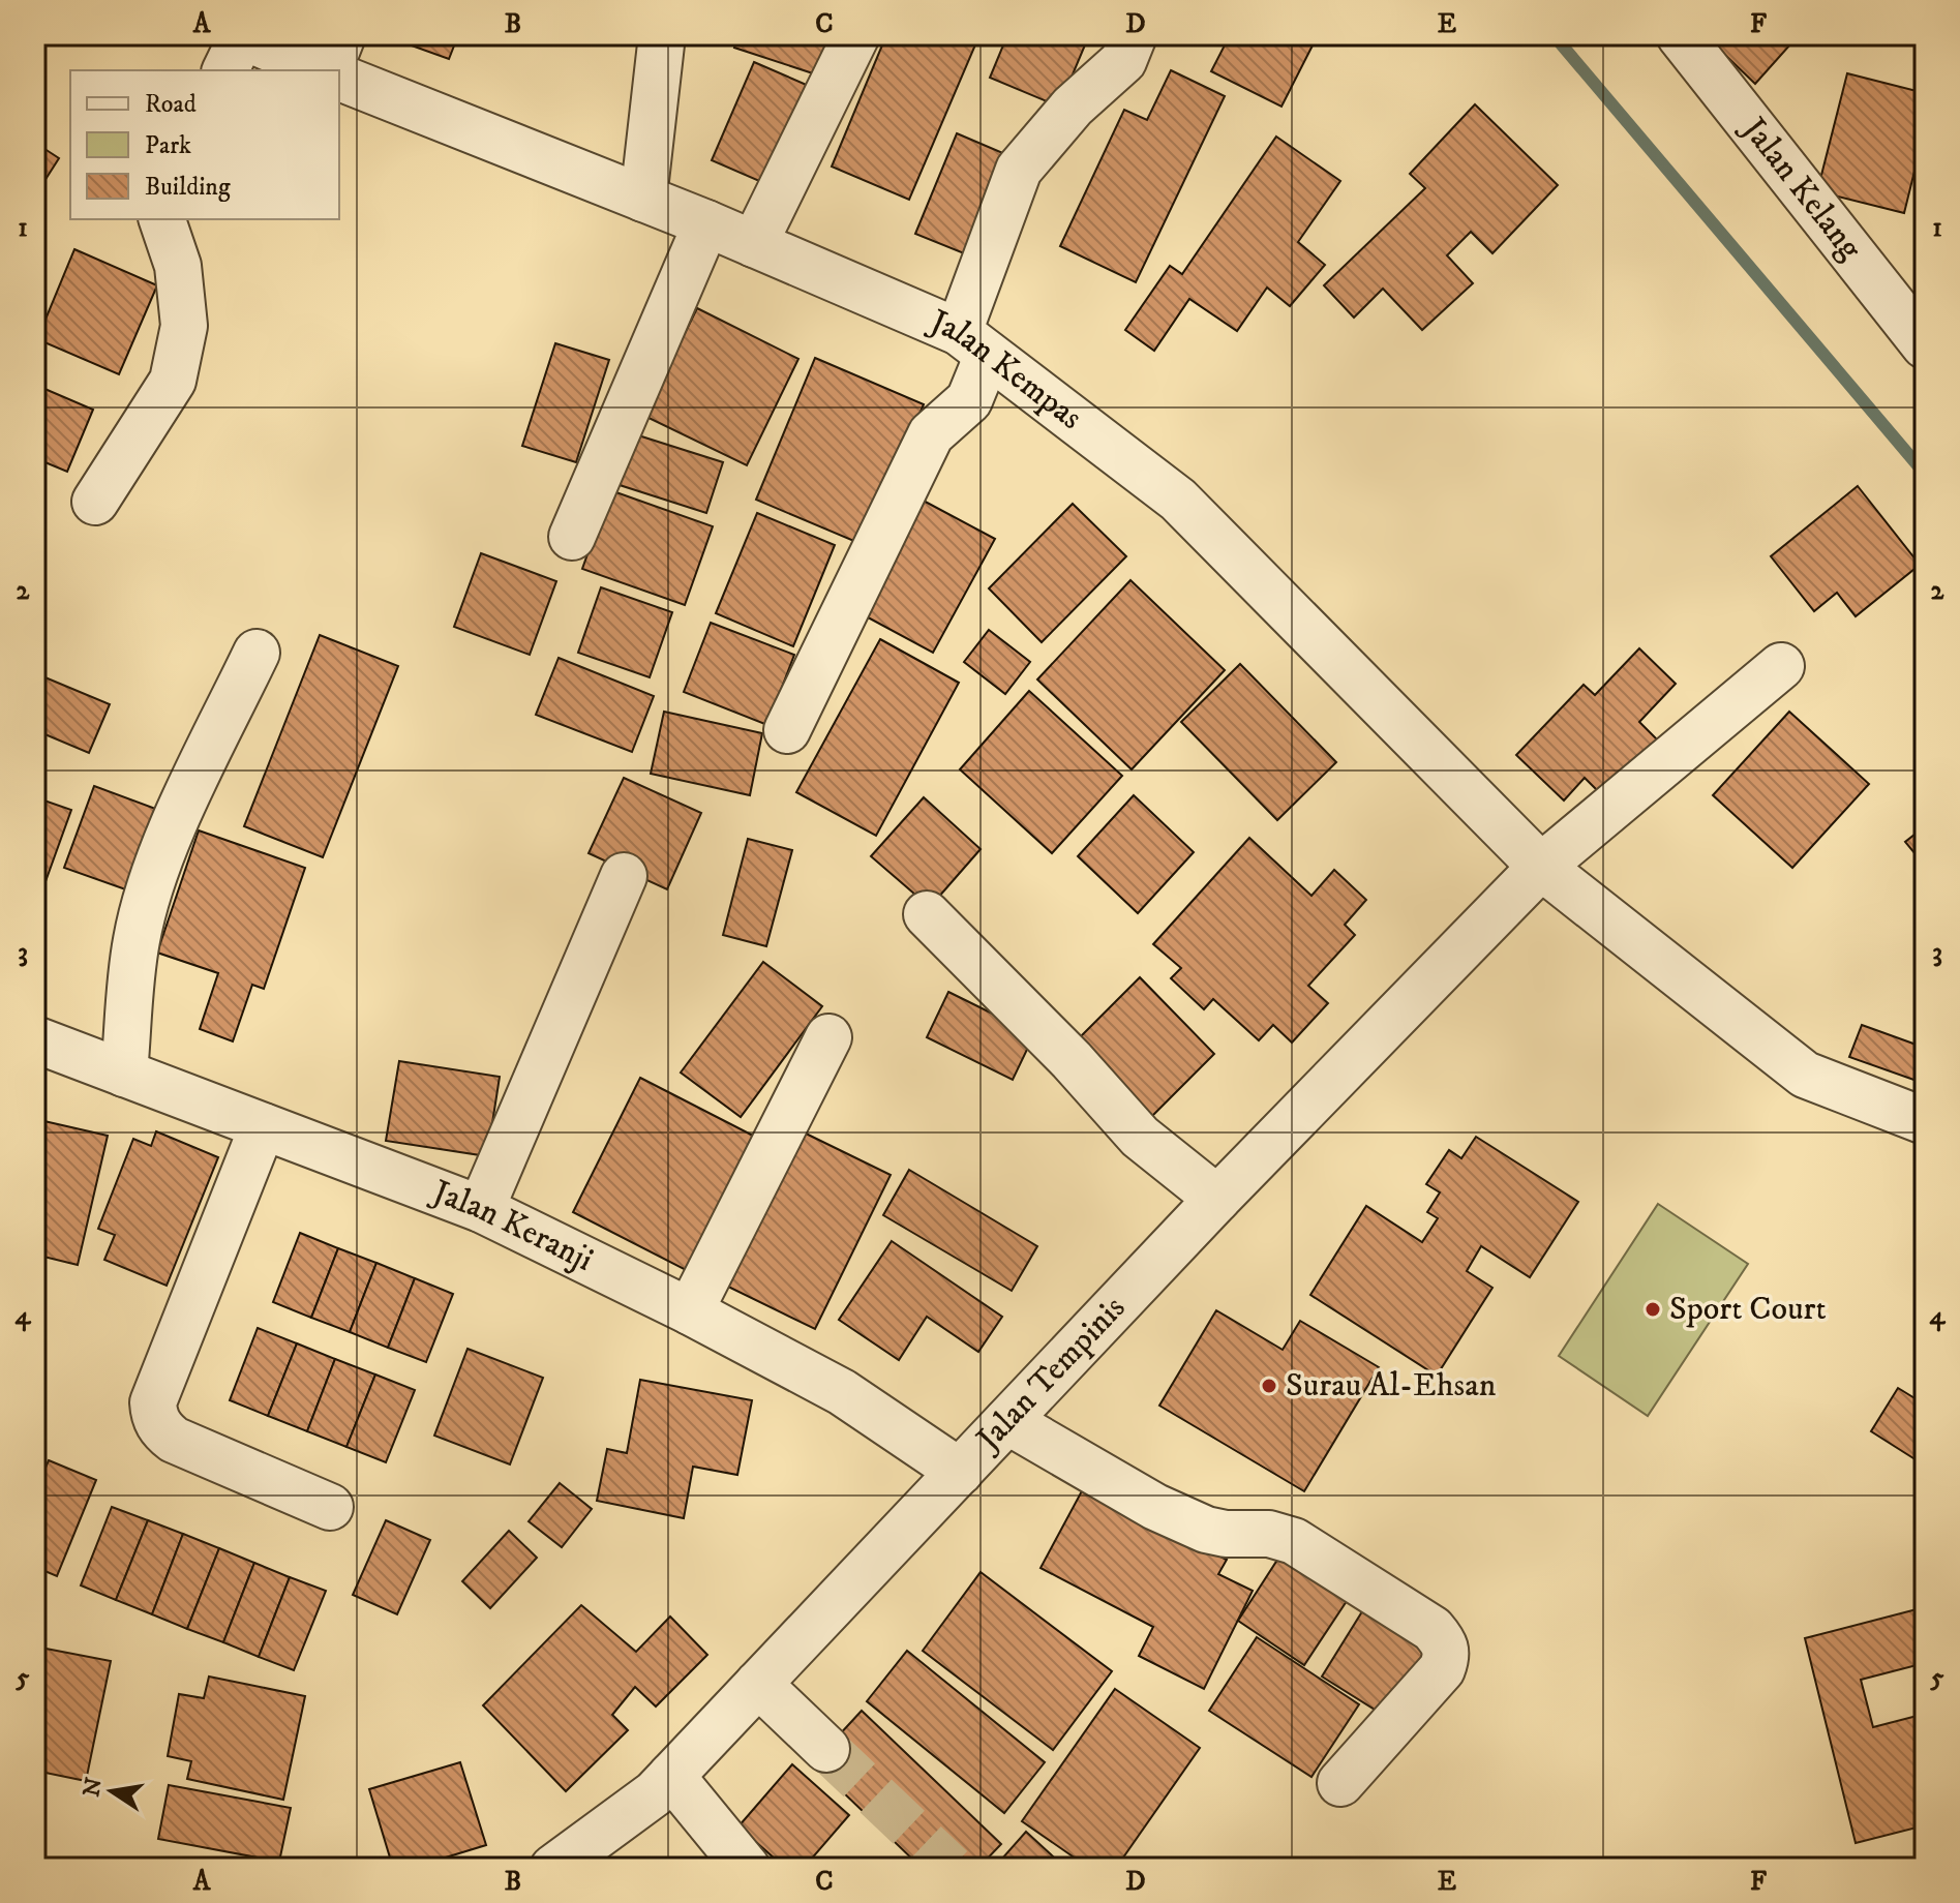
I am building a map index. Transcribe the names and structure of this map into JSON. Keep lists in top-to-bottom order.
{
  "streets": {
    "street": [
      "Jalan Kelang",
      "Jalan Kempas",
      "Jalan Keranji",
      "Jalan Tempinis"
    ]
  },
  "crossings": [
    ["Jalan Kempas", "Jalan Tempinis"],
    ["Jalan Keranji", "Jalan Tempinis"]
  ],
  "places": ["Sport Court", "Surau Al-Ehsan"],
  "legend": ["Road", "Park", "Building"],
  "north": "left",
  "grid": {
    "columns": [
      "A",
      "B",
      "C",
      "D",
      "E",
      "F"
    ],
    "rows": [
      "1",
      "2",
      "3",
      "4",
      "5"
    ]
  }
}
